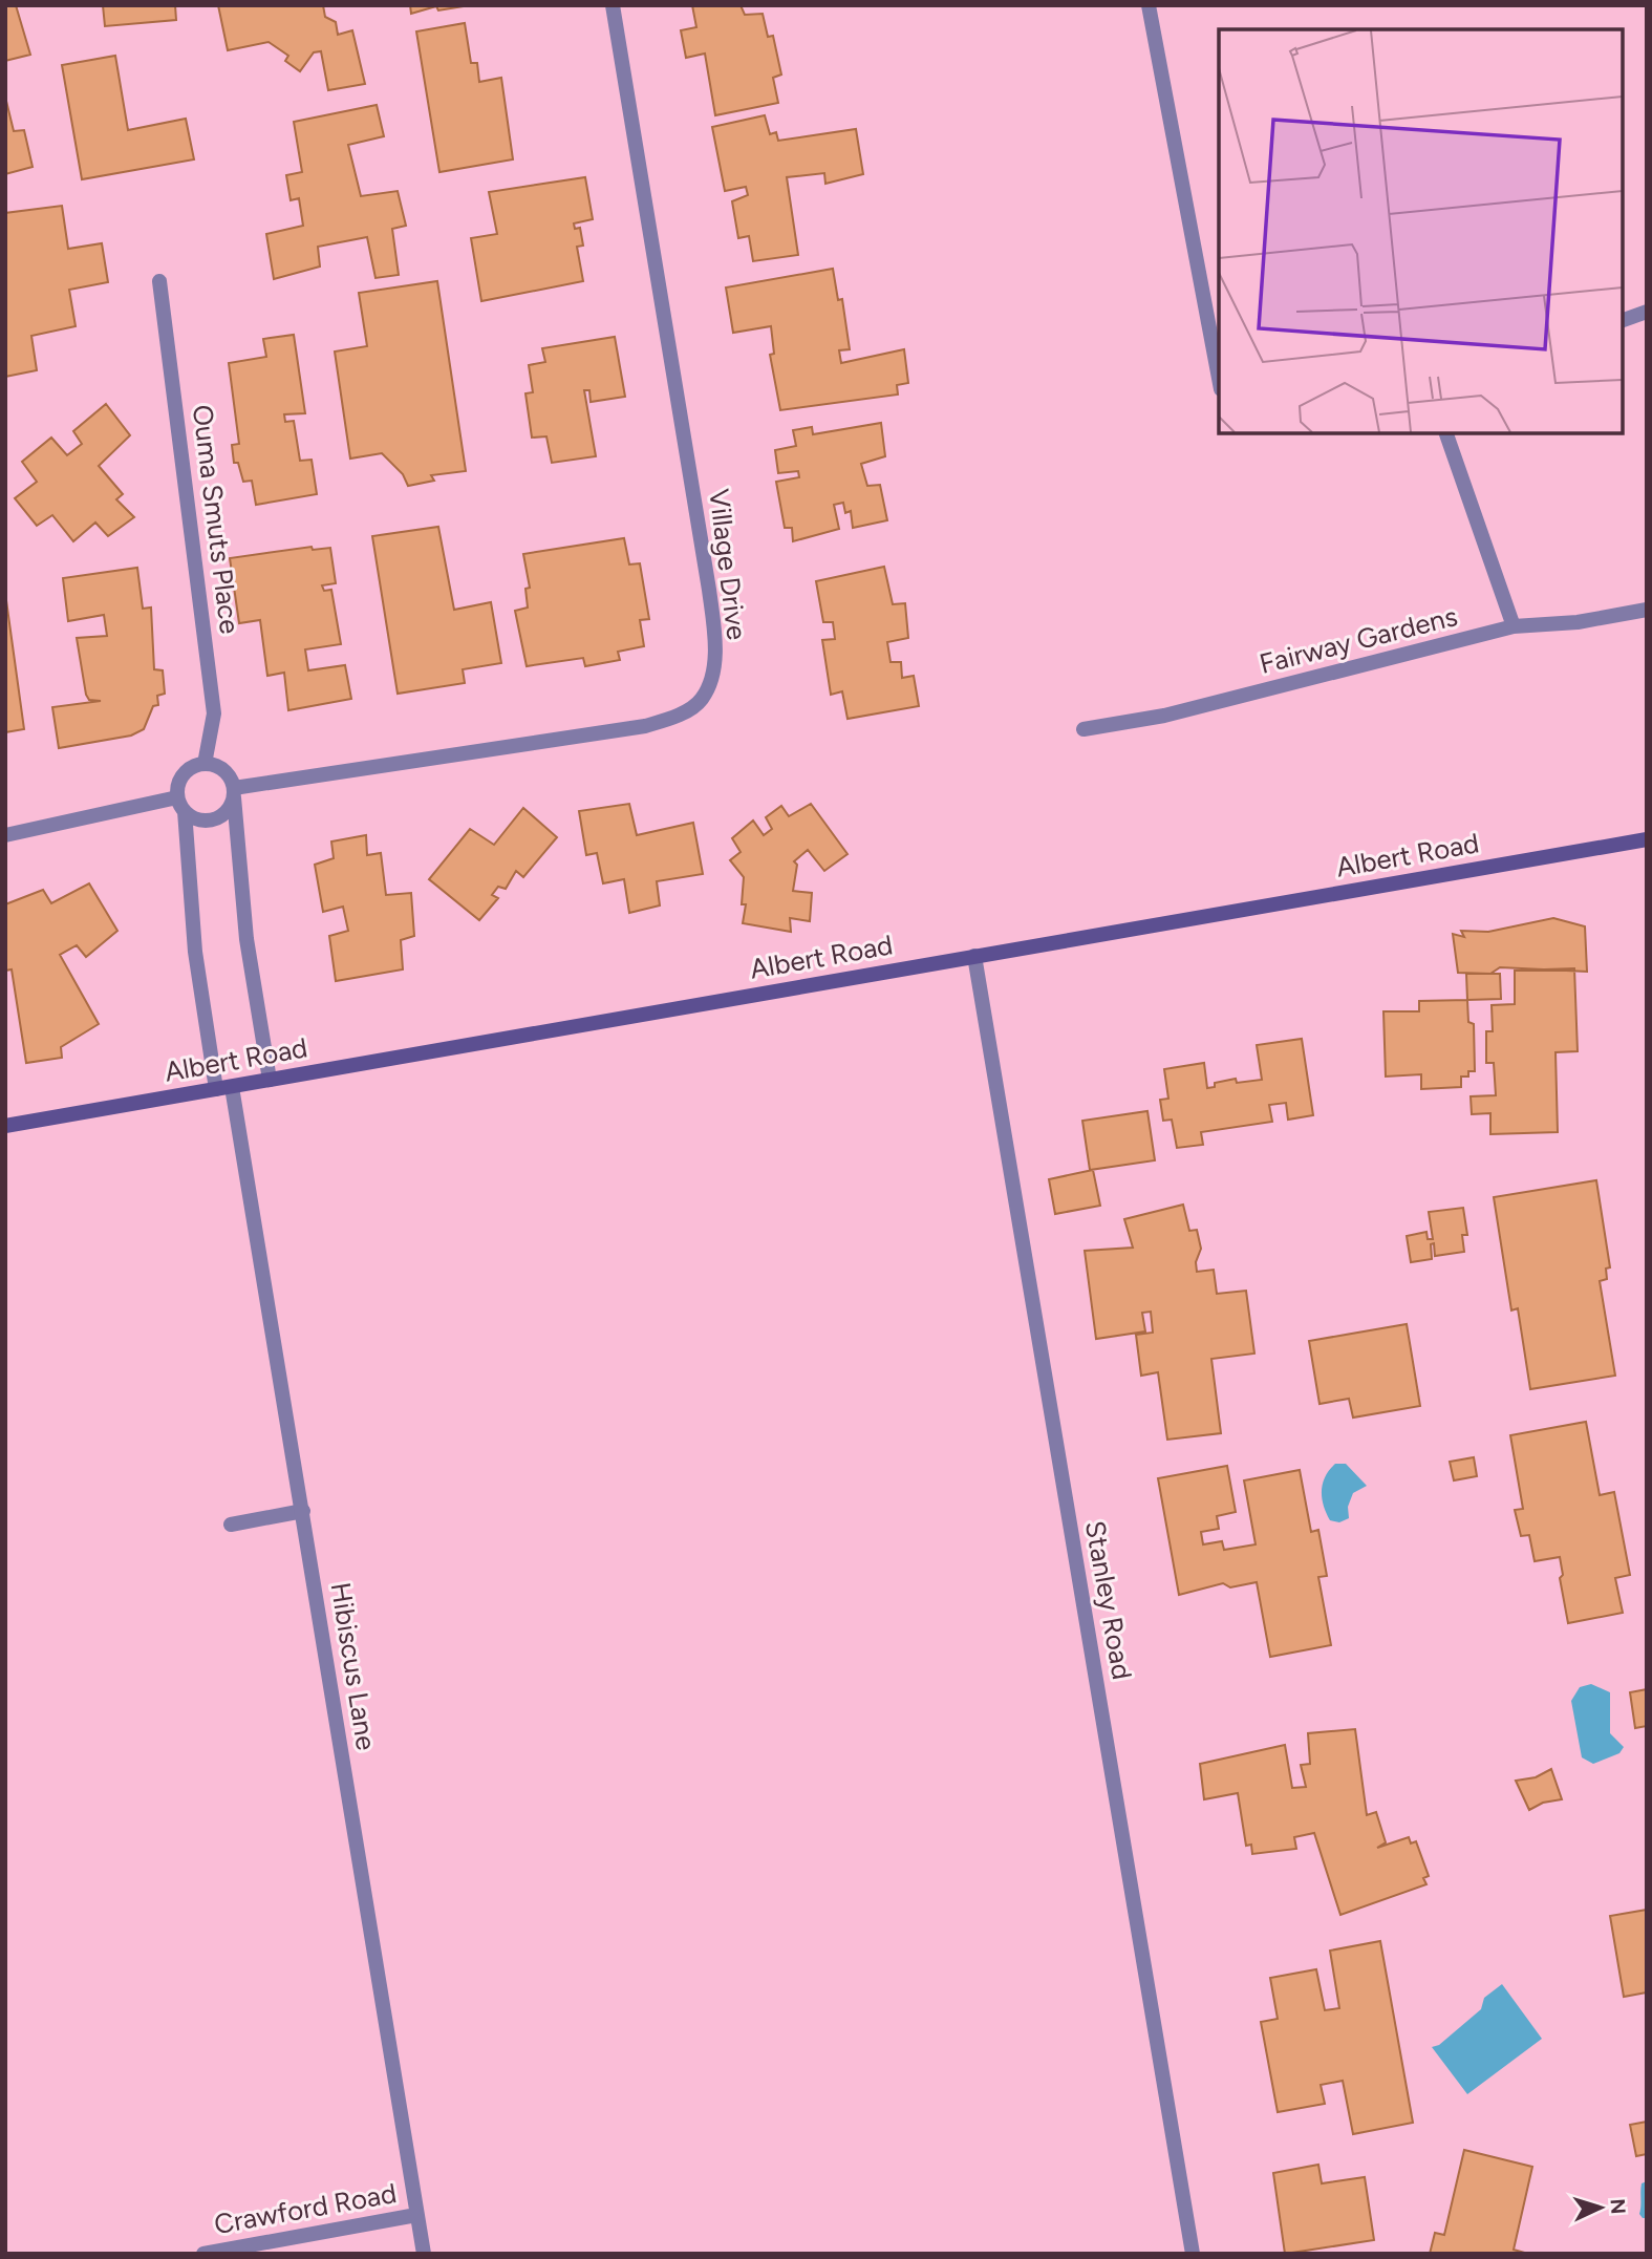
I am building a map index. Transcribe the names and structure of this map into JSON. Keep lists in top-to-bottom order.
{
  "streets": {
    "street": [
      "Ouma Smuts Place",
      "Village Drive",
      "Fairway Gardens",
      "Albert Road",
      "Stanley Road",
      "Hibiscus Lane",
      "Crawford Road"
    ]
  },
  "crossings": [
    ["Ouma Smuts Place", "Village Drive"],
    ["Ouma Smuts Place", "Hibiscus Lane"],
    ["Village Drive", "Hibiscus Lane"],
    ["Albert Road", "Stanley Road"],
    ["Albert Road", "Hibiscus Lane"],
    ["Hibiscus Lane", "Crawford Road"]
  ],
  "north": "right"
}
